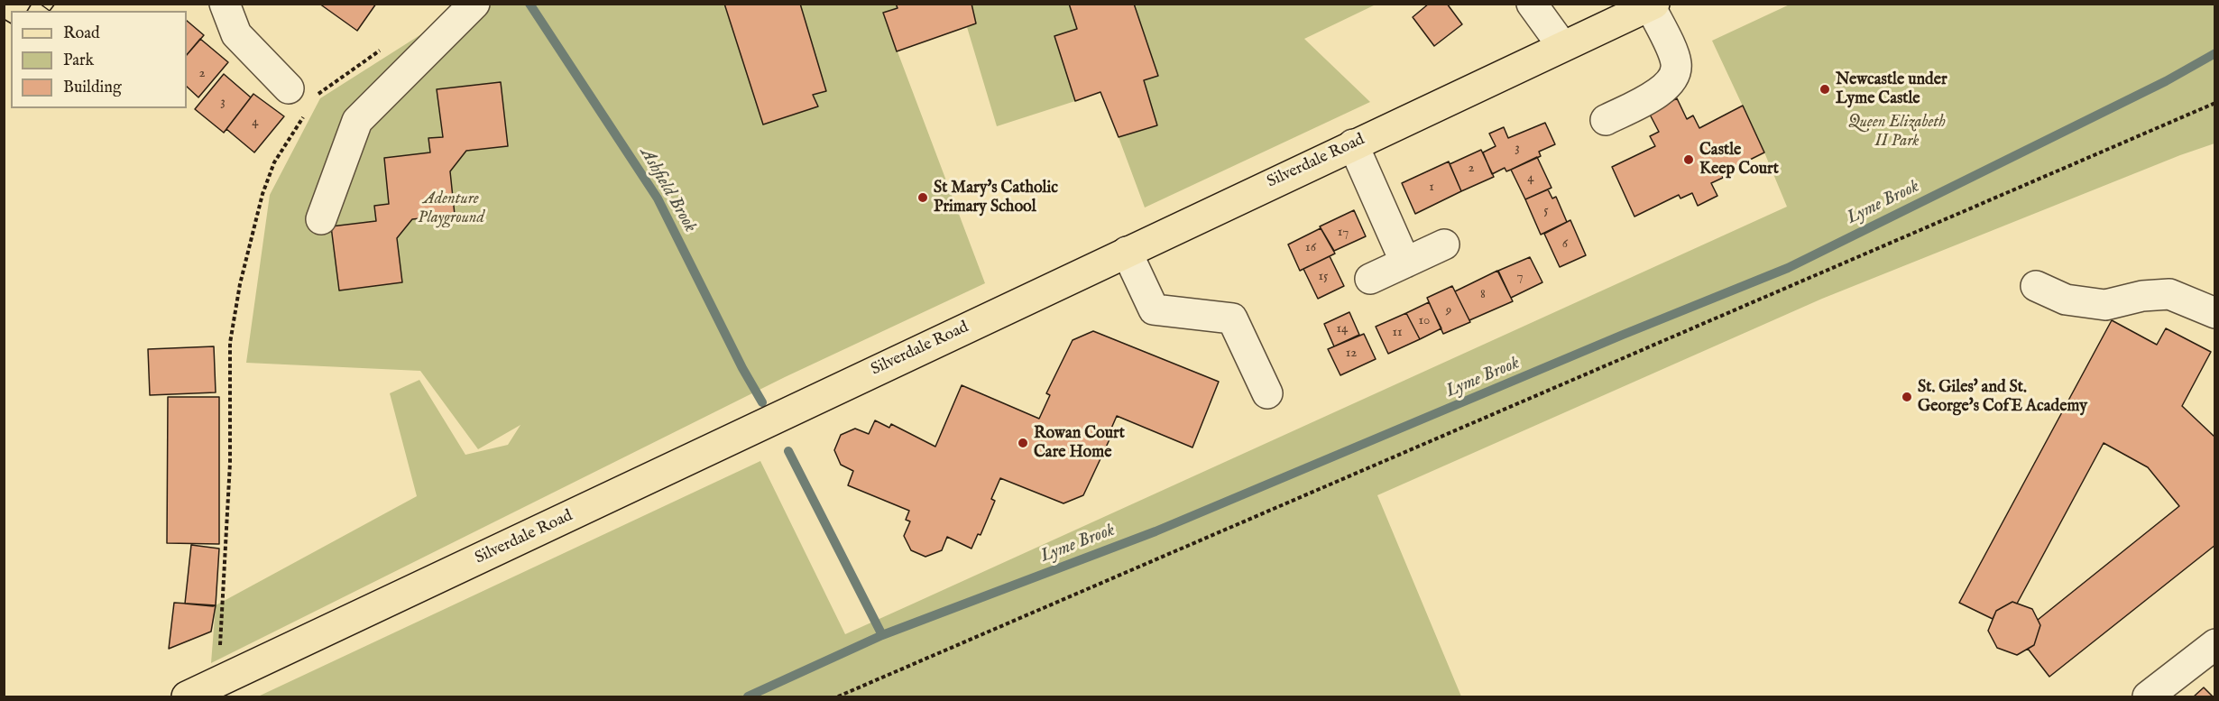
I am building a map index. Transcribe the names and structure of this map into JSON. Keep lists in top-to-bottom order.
{
  "streets": {
    "main road": ["Silverdale Road"]
  },
  "water": ["Ashfield Brook", "Lyme Brook"],
  "parks": ["Queen Elizabeth II Park", "Adenture Playground"],
  "places": [
    "Newcastle under Lyme Castle",
    "Castle Keep Court",
    "St Mary's Catholic Primary School",
    "St. Giles' and St. George's CofE Academy",
    "Rowan Court Care Home"
  ],
  "house_numbers": [
    "2",
    "3",
    "4",
    "3",
    "2",
    "4",
    "1",
    "5",
    "17",
    "6",
    "16",
    "15",
    "7",
    "8",
    "9",
    "10",
    "14",
    "11",
    "12"
  ],
  "legend": ["Road", "Park", "Building"]
}
